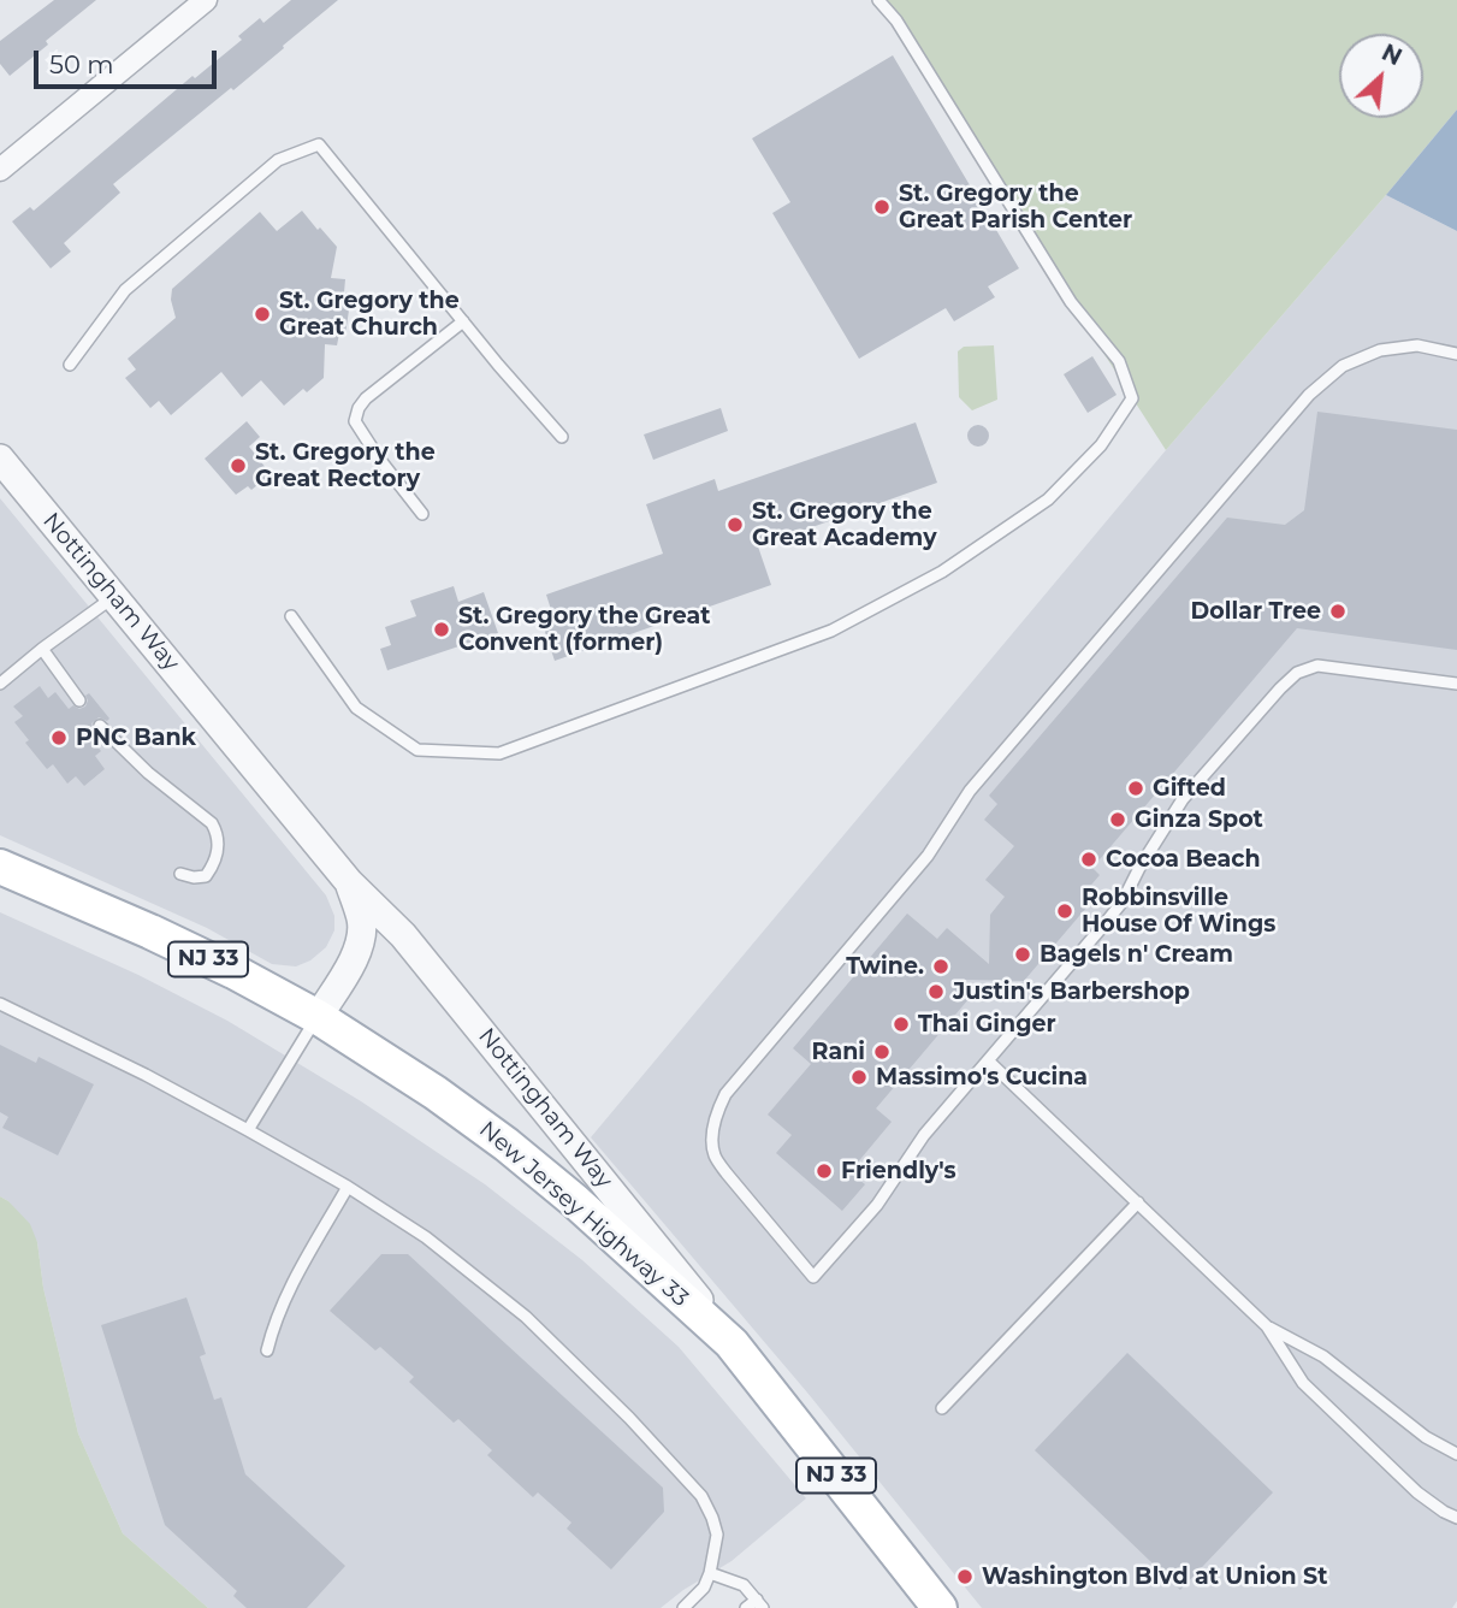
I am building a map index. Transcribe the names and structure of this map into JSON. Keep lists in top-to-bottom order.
{
  "streets": {
    "main road": ["NJ 33", "New Jersey Highway 33"],
    "street": ["Nottingham Way"]
  },
  "crossings": [
    ["Nottingham Way", "New Jersey Highway 33"]
  ],
  "places": [
    "St. Gregory the Great Parish Center",
    "St. Gregory the Great Church",
    "St. Gregory the Great Rectory",
    "St. Gregory the Great Academy",
    "Dollar Tree",
    "St. Gregory the Great Convent (former)",
    "PNC Bank",
    "Gifted",
    "Ginza Spot",
    "Cocoa Beach",
    "Robbinsville House Of Wings",
    "Bagels n' Cream",
    "Twine.",
    "Justin's Barbershop",
    "Thai Ginger",
    "Rani",
    "Massimo's Cucina",
    "Friendly's",
    "Washington Blvd at Union St"
  ],
  "scale_bar": "50 m",
  "north": "top right"
}
